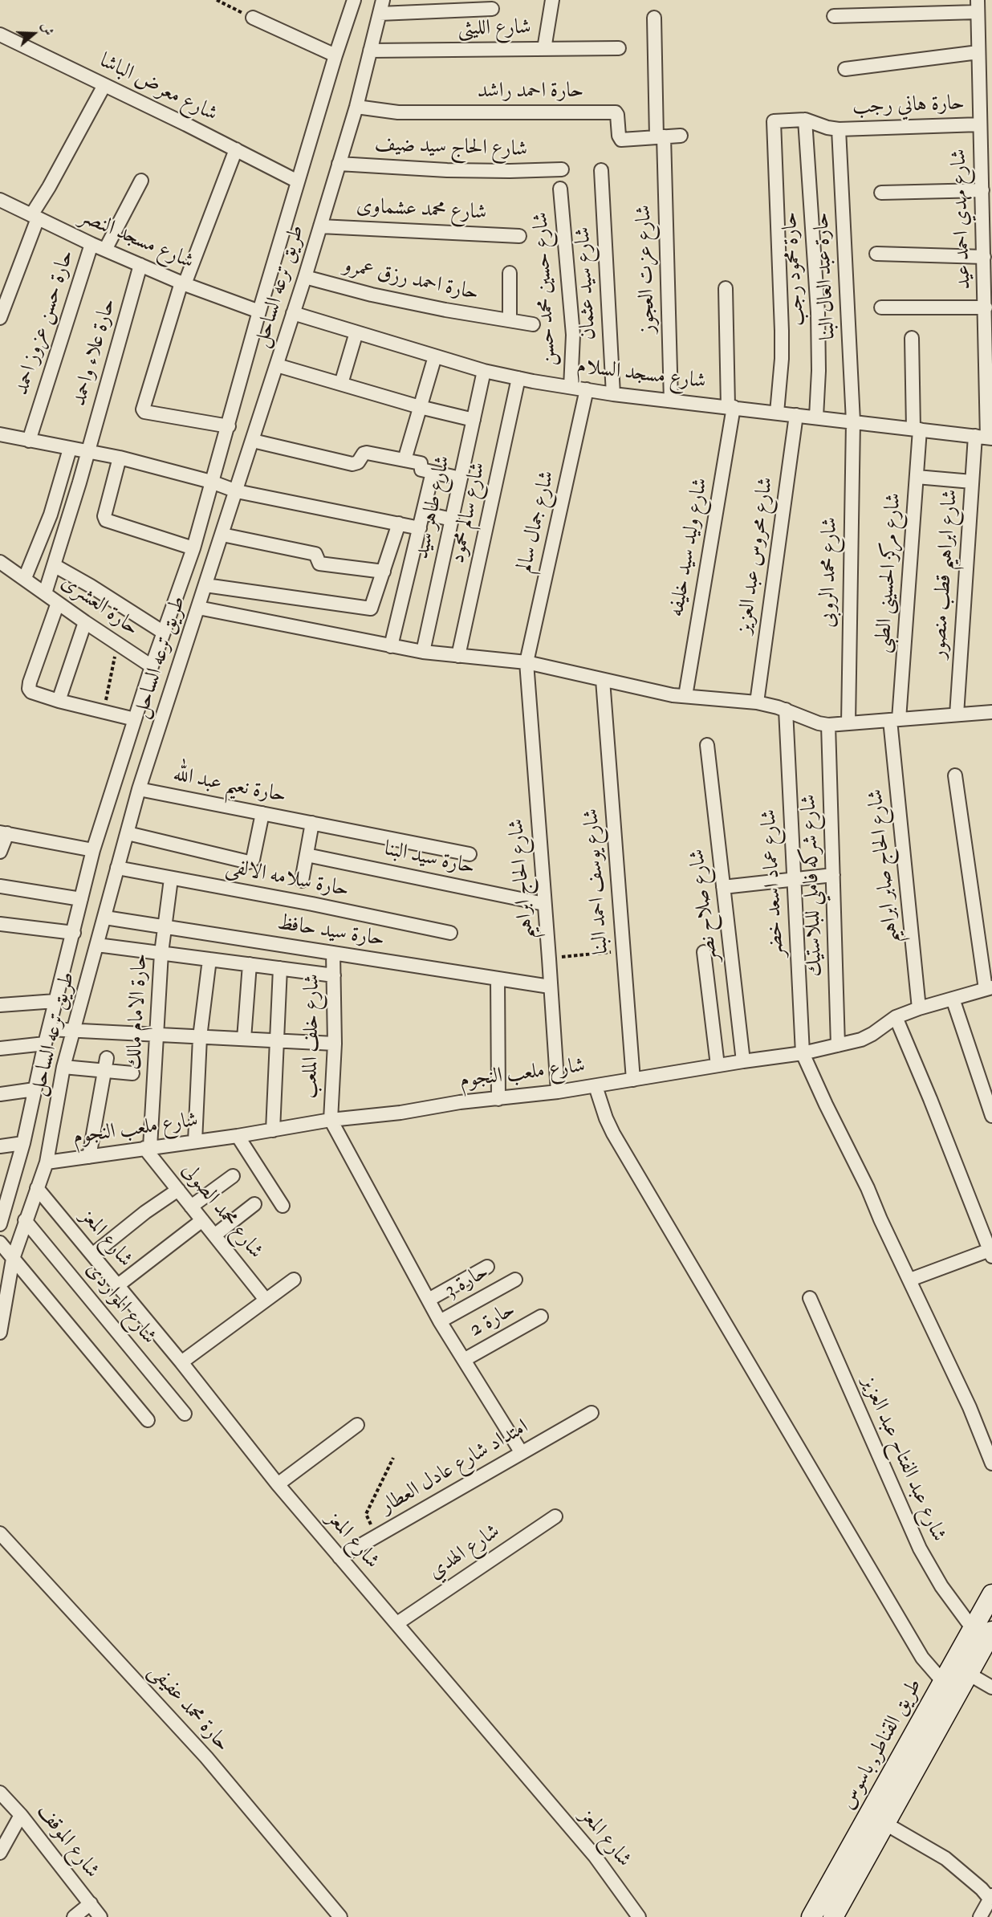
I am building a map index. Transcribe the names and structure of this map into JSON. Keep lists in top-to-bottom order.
{
  "streets": {
    "main road": ["طريق القناطر, باسوس"],
    "street": [
      "شارع الليثى",
      "شارع معرض الباشا",
      "حارة احمد راشد",
      "حارة هاني رجب",
      "شارع الحاج سيد ضيف",
      "شارع محمد عشماوى",
      "شارع مهدي احمد عيد",
      "شارع مسجد النصر",
      "شارع عزت العجوز",
      "حارة محمود رجب",
      "حارة عبد العال البنا",
      "حارة احمد رزق عمرو",
      "شارع سيد عثمان",
      "طريق ترعه الساحل",
      "شارع حسين محمد حسن",
      "حارة حسن عزوز احمد",
      "حارة علاء واحمد",
      "شارع مسجد السلام",
      "شارع طاهر سيد",
      "شارع سالم محمود",
      "شارع جمال سالم",
      "شارع وليد سيد خليفه",
      "شارع محروس عبد العزيز",
      "شارع محمد الروبى",
      "شارع مركز الحسينى الطبى",
      "شارع ابراهيم قطب منصور",
      "حارة العشرى",
      "حارة نعيم عبد الله",
      "حارة سيد البنا",
      "شارع الحاج صابر ابراهيم",
      "حارة سلامه الالفى",
      "شارع الحاج ابراهيم",
      "شارع يوسف احمد البنا",
      "شارع عماد اسعد خضر",
      "شارع شركه فاملي للبلاستيك",
      "شارع صلاح نصر",
      "حارة سيد حافظ",
      "حارة الامام مالك",
      "شارع خلف الملعب",
      "شارع ملعب النجوم",
      "شارع محمد الصولى",
      "شارع المعز",
      "حارة 3",
      "شارع المواردى",
      "حارة 2",
      "شارع عبد الفتاح عبد العزيز",
      "امتداد شارع عادل العطار",
      "شارع الهدي",
      "حارة محمد عفيفى",
      "شارع الموقف"
    ]
  },
  "crossings": [
    ["شارع الليثى", "طريق ترعه الساحل"],
    ["شارع معرض الباشا", "طريق ترعه الساحل"],
    ["حارة احمد راشد", "شارع عزت العجوز"],
    ["حارة احمد راشد", "طريق ترعه الساحل"],
    ["حارة هاني رجب", "شارع مهدي احمد عيد"],
    ["حارة هاني رجب", "حارة محمود رجب"],
    ["حارة هاني رجب", "حارة عبد العال البنا"],
    ["شارع الحاج سيد ضيف", "طريق ترعه الساحل"],
    ["شارع محمد عشماوى", "طريق ترعه الساحل"],
    ["شارع مهدي احمد عيد", "شارع مسجد السلام"],
    ["شارع مهدي احمد عيد", "شارع ابراهيم قطب منصور"],
    ["شارع مسجد النصر", "طريق ترعه الساحل"],
    ["شارع مسجد النصر", "حارة حسن عزوز احمد"],
    ["شارع مسجد النصر", "حارة علاء واحمد"],
    ["شارع عزت العجوز", "شارع مسجد السلام"],
    ["حارة محمود رجب", "شارع مسجد السلام"],
    ["حارة عبد العال البنا", "شارع مسجد السلام"],
    ["حارة عبد العال البنا", "شارع محمد الروبى"],
    ["حارة احمد رزق عمرو", "طريق ترعه الساحل"],
    ["شارع سيد عثمان", "شارع مسجد السلام"],
    ["طريق ترعه الساحل", "شارع مسجد السلام"],
    ["طريق ترعه الساحل", "حارة العشرى"],
    ["طريق ترعه الساحل", "حارة نعيم عبد الله"],
    ["طريق ترعه الساحل", "حارة سلامه الالفى"],
    ["طريق ترعه الساحل", "حارة سيد حافظ"],
    ["طريق ترعه الساحل", "شارع ملعب النجوم"],
    ["طريق ترعه الساحل", "شارع المعز"],
    ["طريق ترعه الساحل", "شارع المواردى"],
    ["شارع حسين محمد حسن", "شارع مسجد السلام"],
    ["حارة علاء واحمد", "حارة العشرى"],
    ["شارع مسجد السلام", "شارع طاهر سيد"],
    ["شارع مسجد السلام", "شارع سالم محمود"],
    ["شارع مسجد السلام", "شارع جمال سالم"],
    ["شارع مسجد السلام", "شارع وليد سيد خليفه"],
    ["شارع مسجد السلام", "شارع محروس عبد العزيز"],
    ["شارع مسجد السلام", "شارع محمد الروبى"],
    ["شارع مسجد السلام", "شارع مركز الحسينى الطبى"],
    ["شارع مسجد السلام", "شارع ابراهيم قطب منصور"],
    ["شارع جمال سالم", "شارع الحاج ابراهيم"],
    ["شارع مركز الحسينى الطبى", "شارع الحاج صابر ابراهيم"],
    ["حارة سيد البنا", "شارع الحاج ابراهيم"],
    ["شارع الحاج صابر ابراهيم", "شارع ملعب النجوم"],
    ["حارة سلامه الالفى", "حارة الامام مالك"],
    ["شارع الحاج ابراهيم", "حارة سيد حافظ"],
    ["شارع الحاج ابراهيم", "شارع ملعب النجوم"],
    ["شارع يوسف احمد البنا", "شارع ملعب النجوم"],
    ["شارع عماد اسعد خضر", "شارع ملعب النجوم"],
    ["شارع شركه فاملي للبلاستيك", "شارع ملعب النجوم"],
    ["شارع صلاح نصر", "شارع ملعب النجوم"],
    ["حارة سيد حافظ", "حارة الامام مالك"],
    ["حارة سيد حافظ", "شارع خلف الملعب"],
    ["حارة الامام مالك", "شارع ملعب النجوم"],
    ["حارة الامام مالك", "شارع محمد الصولى"],
    ["شارع خلف الملعب", "شارع ملعب النجوم"],
    ["شارع ملعب النجوم", "شارع محمد الصولى"],
    ["شارع المعز", "امتداد شارع عادل العطار"],
    ["شارع المعز", "شارع الهدي"],
    ["شارع عبد الفتاح عبد العزيز", "طريق القناطر, باسوس"]
  ],
  "north": "right"
}
